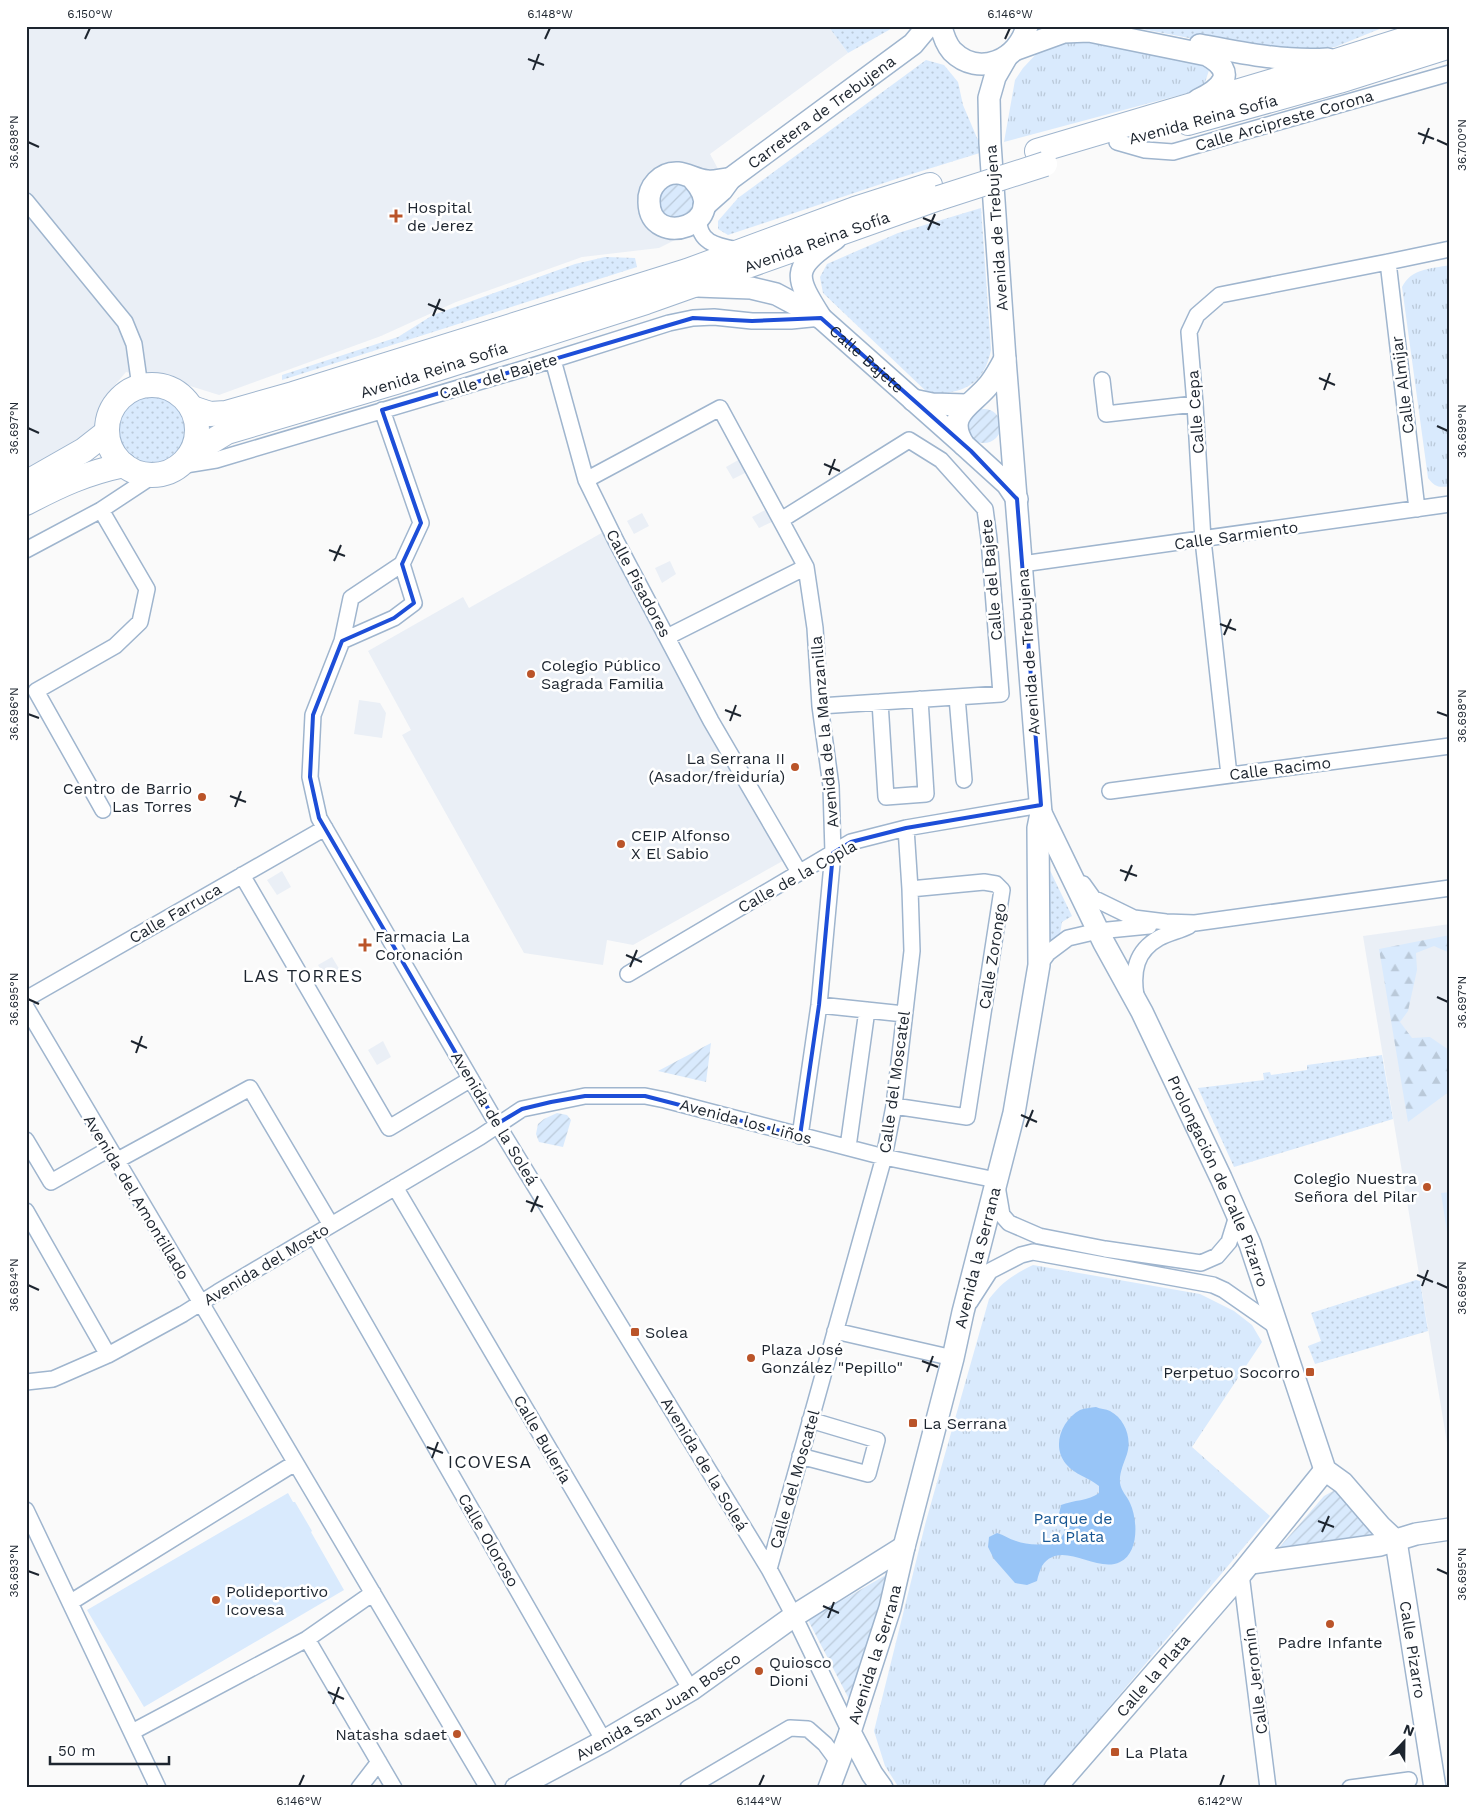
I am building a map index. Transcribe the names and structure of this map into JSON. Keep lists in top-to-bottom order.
{
  "streets": {
    "main road": [
      "Carretera de Trebujena",
      "Avenida Reina Sofía",
      "Avenida de Trebujena",
      "Calle Bajete",
      "Prolongación de Calle Pizarro",
      "Avenida la Serrana",
      "Calle Pizarro",
      "Calle la Plata",
      "Avenida San Juan Bosco"
    ],
    "street": [
      "Calle Arcipreste Corona",
      "Calle del Bajete",
      "Calle Almijar",
      "Calle Cepa",
      "Calle Sarmiento",
      "Calle Pisadores",
      "Avenida de la Manzanilla",
      "Calle Racimo",
      "Calle de la Copla",
      "Calle Farruca",
      "Calle Zorongo",
      "Calle del Moscatel",
      "Avenida de la Soleá",
      "Avenida los Liños",
      "Avenida del Amontillado",
      "Avenida del Mosto",
      "Calle Bulería",
      "Calle Oloroso",
      "Calle Jeromín"
    ]
  },
  "crossings": [
    ["Avenida Reina Sofía", "Calle Arcipreste Corona"],
    ["Avenida Reina Sofía", "Calle del Bajete"],
    ["Avenida de Trebujena", "Calle Bajete"],
    ["Avenida de Trebujena", "Calle Sarmiento"],
    ["Avenida de Trebujena", "Calle de la Copla"],
    ["Avenida de Trebujena", "Prolongación de Calle Pizarro"],
    ["Avenida de Trebujena", "Avenida la Serrana"],
    ["Calle Bajete", "Calle del Bajete"],
    ["Calle del Bajete", "Calle Pisadores"],
    ["Calle del Bajete", "Avenida de la Manzanilla"],
    ["Calle Almijar", "Calle Cepa"],
    ["Calle Almijar", "Calle Sarmiento"],
    ["Calle Cepa", "Calle Sarmiento"],
    ["Calle Cepa", "Calle Racimo"],
    ["Calle Pisadores", "Avenida de la Manzanilla"],
    ["Calle Pisadores", "Calle de la Copla"],
    ["Avenida de la Manzanilla", "Calle de la Copla"],
    ["Avenida de la Manzanilla", "Avenida los Liños"],
    ["Calle de la Copla", "Calle del Moscatel"],
    ["Calle de la Copla", "Prolongación de Calle Pizarro"],
    ["Calle de la Copla", "Avenida la Serrana"],
    ["Calle Farruca", "Avenida de la Soleá"],
    ["Calle Zorongo", "Calle del Moscatel"],
    ["Calle del Moscatel", "Avenida de la Soleá"],
    ["Calle del Moscatel", "Avenida los Liños"],
    ["Avenida de la Soleá", "Avenida los Liños"],
    ["Avenida de la Soleá", "Avenida la Serrana"],
    ["Avenida de la Soleá", "Avenida del Mosto"],
    ["Avenida de la Soleá", "Avenida San Juan Bosco"],
    ["Avenida los Liños", "Avenida la Serrana"],
    ["Avenida los Liños", "Avenida del Mosto"],
    ["Prolongación de Calle Pizarro", "Avenida la Serrana"],
    ["Prolongación de Calle Pizarro", "Calle la Plata"],
    ["Avenida del Amontillado", "Avenida del Mosto"],
    ["Avenida la Serrana", "Avenida San Juan Bosco"],
    ["Avenida del Mosto", "Calle Bulería"],
    ["Avenida del Mosto", "Calle Oloroso"],
    ["Calle Bulería", "Avenida San Juan Bosco"],
    ["Calle Oloroso", "Avenida San Juan Bosco"],
    ["Calle la Plata", "Calle Jeromín"]
  ],
  "districts": ["LAS TORRES", "ICOVESA"],
  "parks": ["Parque de La Plata"],
  "places": {
    "health": ["Hospital de Jerez", "Farmacia La Coronación"],
    "other": [
      "Colegio Público Sagrada Familia",
      "La Serrana II (Asador/freiduría)",
      "Centro de Barrio Las Torres",
      "CEIP Alfonso X El Sabio",
      "Colegio Nuestra Señora del Pilar",
      "Plaza José González \"Pepillo\"",
      "Polideportivo Icovesa",
      "Padre Infante",
      "Quiosco Dioni",
      "Natasha sdaet"
    ],
    "transit": [
      "Solea",
      "Perpetuo Socorro",
      "La Serrana",
      "La Plata"
    ]
  },
  "scale_bar": "50 m",
  "north": "top",
  "coordinates": [
    "6.150°W",
    "6.148°W",
    "6.146°W",
    "36.698°N",
    "36.700°N",
    "36.697°N",
    "36.699°N",
    "36.696°N",
    "36.695°N",
    "36.694°N",
    "36.693°N",
    "6.144°W",
    "6.142°W"
  ]
}
